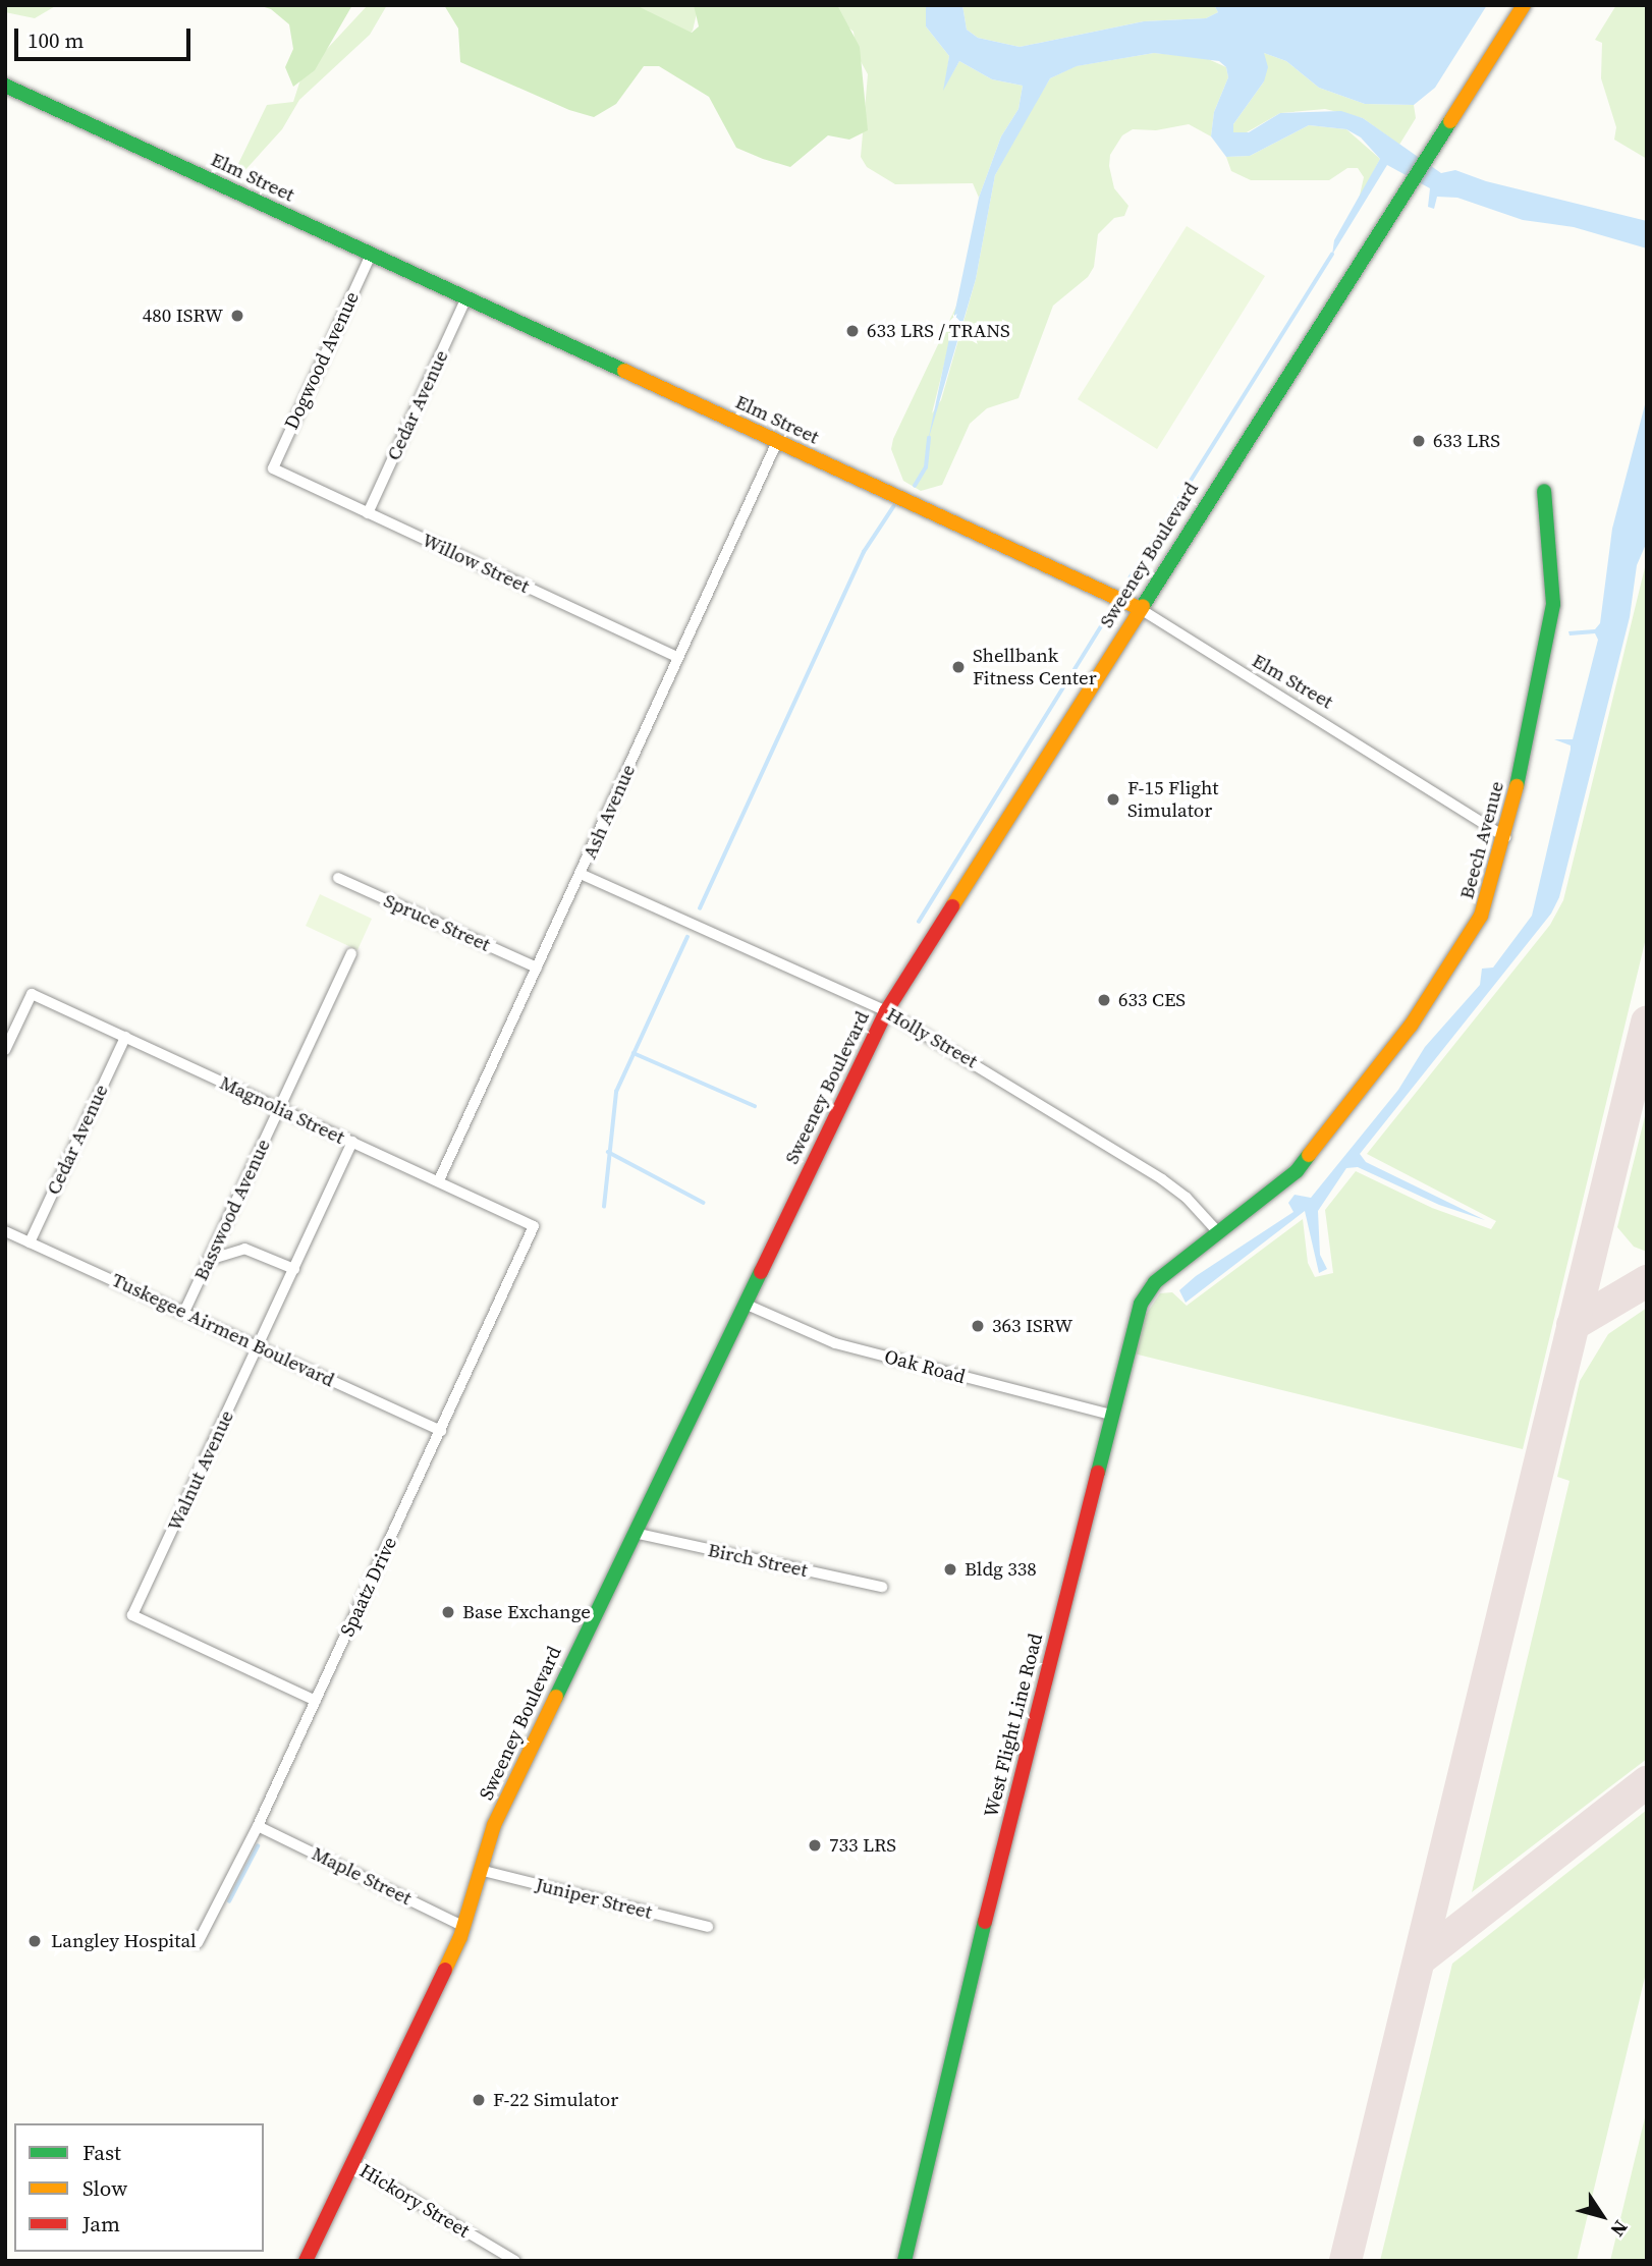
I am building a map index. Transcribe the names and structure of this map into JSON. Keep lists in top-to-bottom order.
{
  "streets": {
    "street": [
      "Elm Street",
      "Dogwood Avenue",
      "Cedar Avenue",
      "Sweeney Boulevard",
      "Willow Street",
      "Ash Avenue",
      "Beech Avenue",
      "Spruce Street",
      "Holly Street",
      "Magnolia Street",
      "Basswood Avenue",
      "Tuskegee Airmen Boulevard",
      "Oak Road",
      "Walnut Avenue",
      "Birch Street",
      "Spaatz Drive",
      "West Flight Line Road",
      "Maple Street",
      "Juniper Street",
      "Hickory Street"
    ]
  },
  "crossings": [
    ["Elm Street", "Dogwood Avenue"],
    ["Elm Street", "Cedar Avenue"],
    ["Elm Street", "Sweeney Boulevard"],
    ["Elm Street", "Ash Avenue"],
    ["Elm Street", "Beech Avenue"],
    ["Dogwood Avenue", "Willow Street"],
    ["Cedar Avenue", "Willow Street"],
    ["Cedar Avenue", "Magnolia Street"],
    ["Cedar Avenue", "Tuskegee Airmen Boulevard"],
    ["Sweeney Boulevard", "Holly Street"],
    ["Sweeney Boulevard", "Oak Road"],
    ["Sweeney Boulevard", "Birch Street"],
    ["Sweeney Boulevard", "Maple Street"],
    ["Sweeney Boulevard", "Juniper Street"],
    ["Sweeney Boulevard", "Hickory Street"],
    ["Willow Street", "Ash Avenue"],
    ["Ash Avenue", "Spruce Street"],
    ["Ash Avenue", "Holly Street"],
    ["Ash Avenue", "Magnolia Street"],
    ["Beech Avenue", "Holly Street"],
    ["Beech Avenue", "West Flight Line Road"],
    ["Holly Street", "West Flight Line Road"],
    ["Magnolia Street", "Basswood Avenue"],
    ["Magnolia Street", "Walnut Avenue"],
    ["Magnolia Street", "Spaatz Drive"],
    ["Basswood Avenue", "Tuskegee Airmen Boulevard"],
    ["Tuskegee Airmen Boulevard", "Walnut Avenue"],
    ["Tuskegee Airmen Boulevard", "Spaatz Drive"],
    ["Oak Road", "West Flight Line Road"],
    ["Walnut Avenue", "Spaatz Drive"],
    ["Spaatz Drive", "Maple Street"]
  ],
  "places": [
    "480 ISRW",
    "633 LRS / TRANS",
    "633 LRS",
    "Shellbank Fitness Center",
    "F-15 Flight Simulator",
    "633 CES",
    "363 ISRW",
    "Bldg 338",
    "Base Exchange",
    "733 LRS",
    "Langley Hospital",
    "F-22 Simulator"
  ],
  "legend": ["Fast", "Slow", "Jam"],
  "scale_bar": "100 m",
  "north": "bottom right"
}
